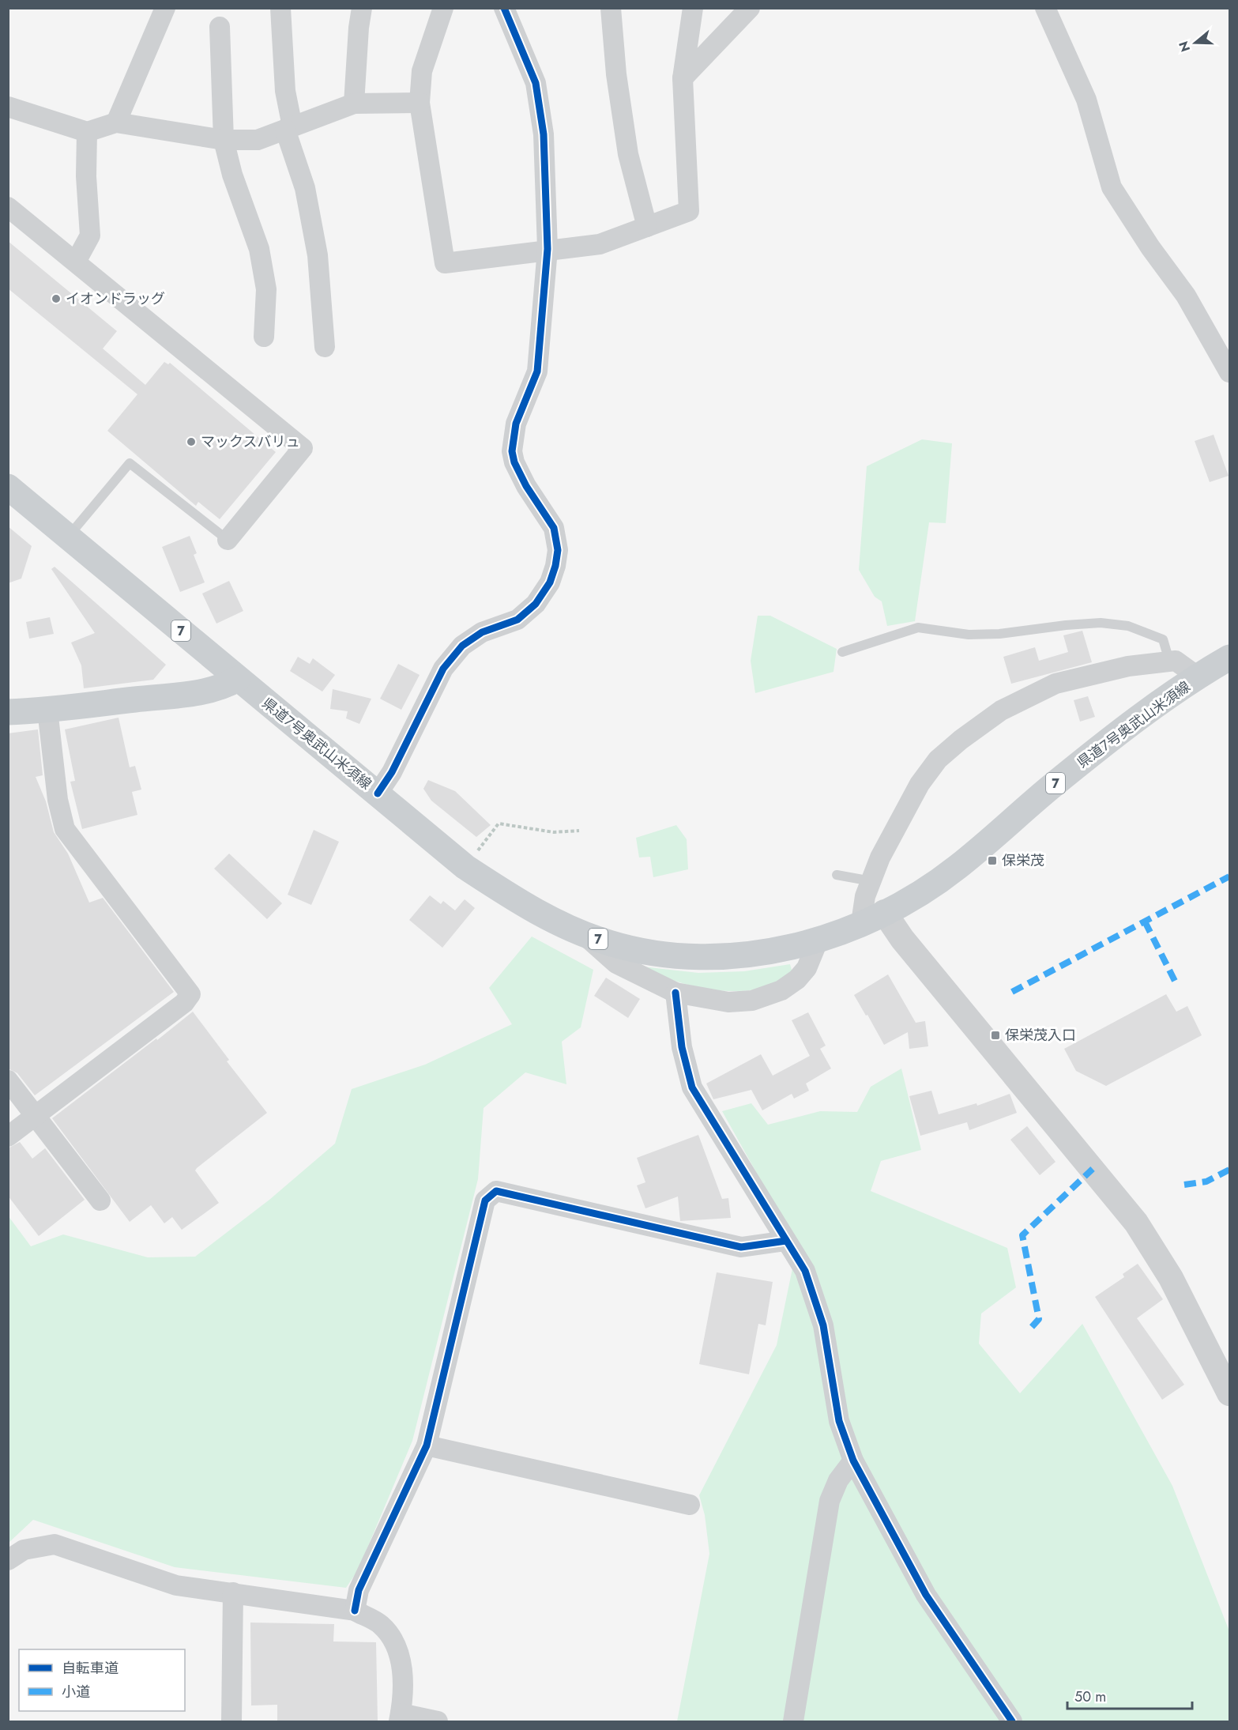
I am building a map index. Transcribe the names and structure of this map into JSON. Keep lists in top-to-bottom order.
{
  "streets": {
    "main road": ["7", "県道7号奥武山米須線"]
  },
  "places": {
    "other": ["イオンドラッグ", "マックスバリュ"],
    "transit": ["保栄茂", "保栄茂入口"]
  },
  "legend": ["自転車道", "小道"],
  "scale_bar": "50 m",
  "north": "left"
}
